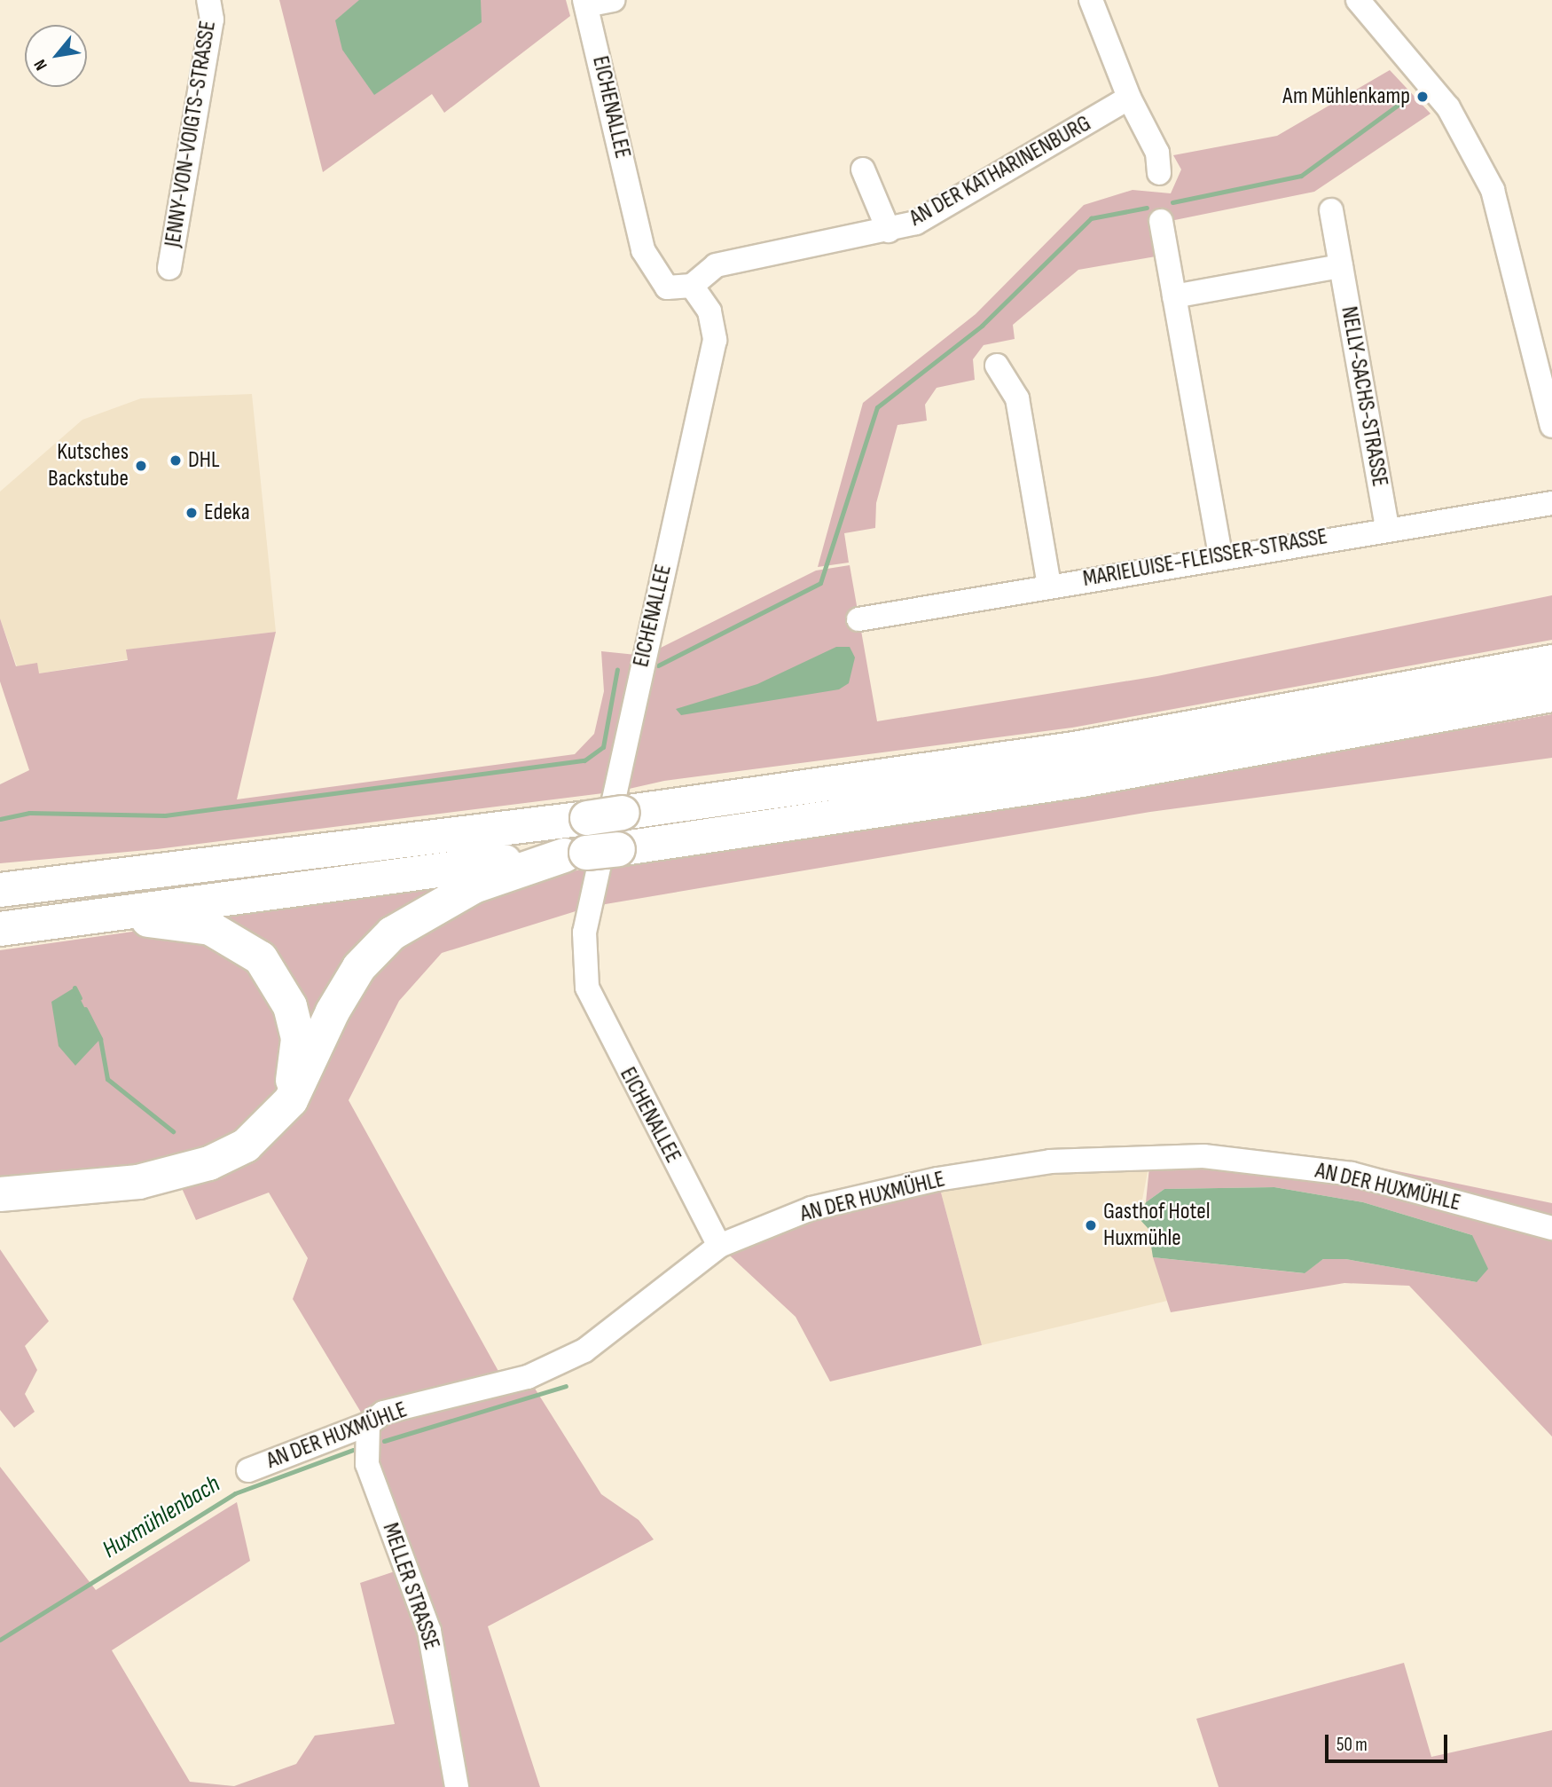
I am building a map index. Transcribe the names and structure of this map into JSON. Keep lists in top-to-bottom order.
{
  "streets": {
    "street": [
      "EICHENALLEE",
      "JENNY-VON-VOIGTS-STRASSE",
      "AN DER KATHARINENBURG",
      "NELLY-SACHS-STRASSE",
      "MARIELUISE-FLEISSER-STRASSE",
      "AN DER HUXMÜHLE",
      "MELLER STRASSE"
    ]
  },
  "crossings": [
    ["EICHENALLEE", "AN DER KATHARINENBURG"],
    ["EICHENALLEE", "AN DER HUXMÜHLE"],
    ["NELLY-SACHS-STRASSE", "MARIELUISE-FLEISSER-STRASSE"],
    ["AN DER HUXMÜHLE", "MELLER STRASSE"]
  ],
  "water": ["Huxmühlenbach"],
  "places": [
    "Am Mühlenkamp",
    "DHL",
    "Kutsches Backstube",
    "Edeka",
    "Gasthof Hotel Huxmühle"
  ],
  "scale_bar": "50 m",
  "north": "bottom left"
}
